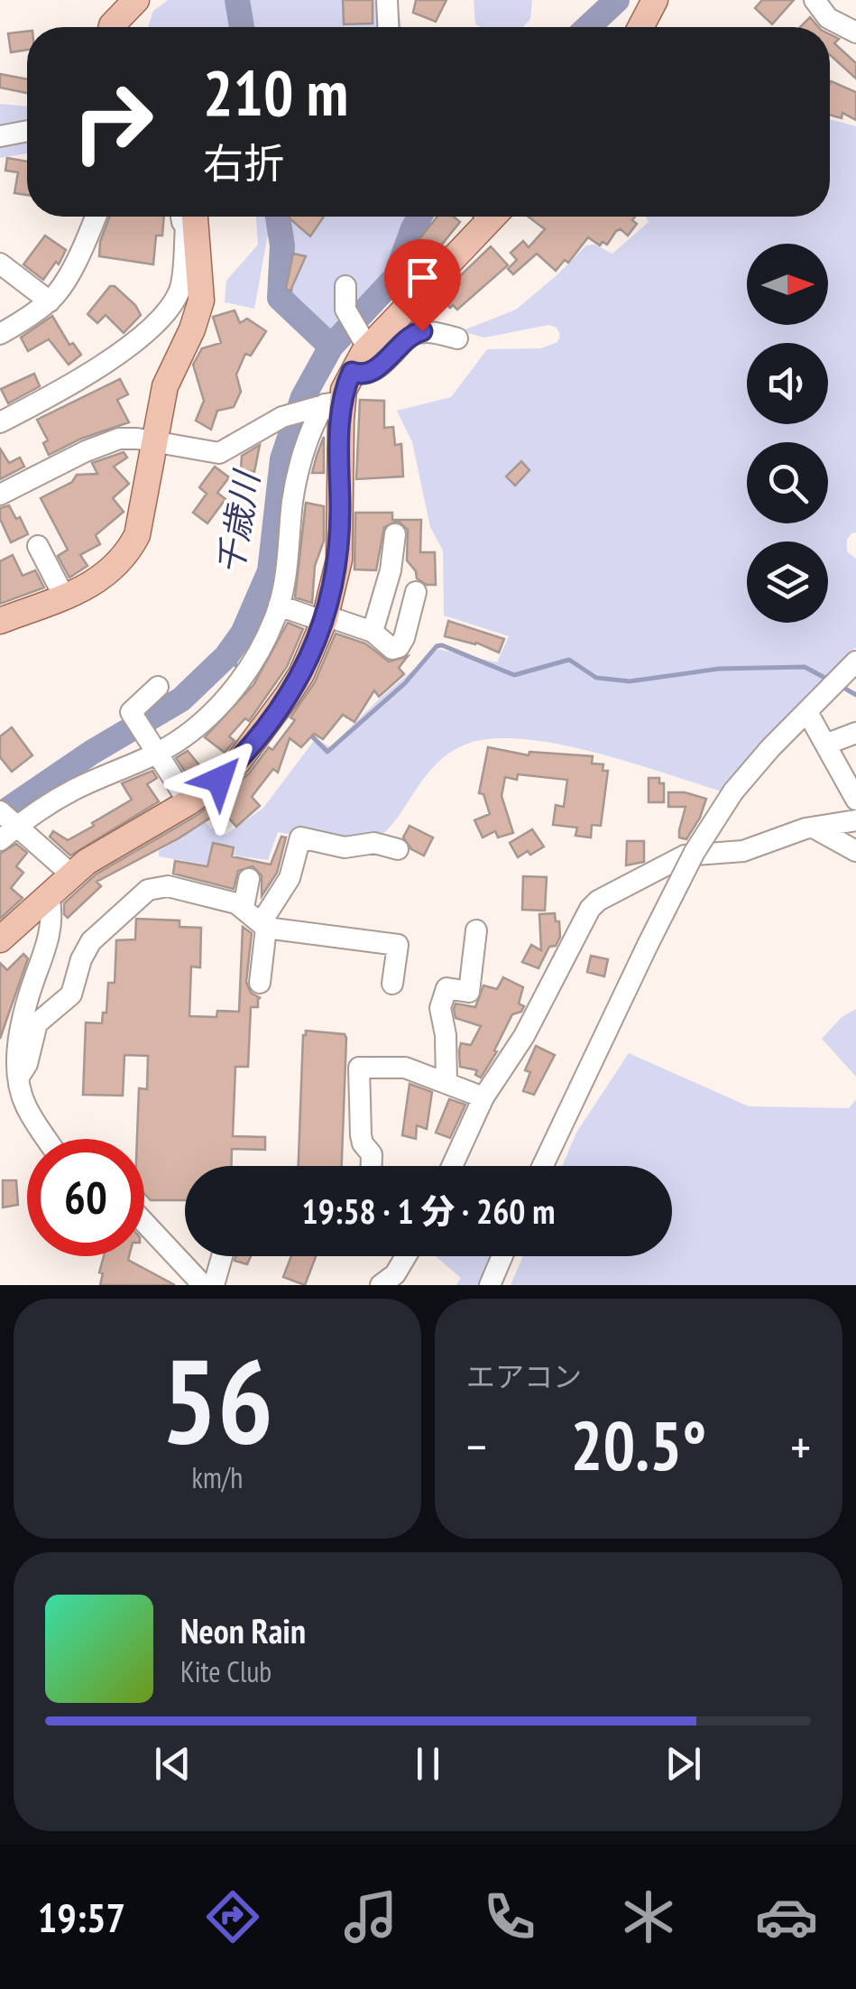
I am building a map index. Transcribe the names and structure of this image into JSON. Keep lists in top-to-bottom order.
{
  "water": ["千歳川"],
  "north": "right",
  "page": {
    "turn": ["210 m", "右折"],
    "limit": "60",
    "trip": "19:58 · 1 分 · 260 m",
    "tile": [
      ["56", "km/h"],
      "エアコン"
    ],
    "heat": ["−", "20.5°", "+"],
    "song": ["Neon Rain", "Kite Club"],
    "tabs": "19:57"
  }
}
